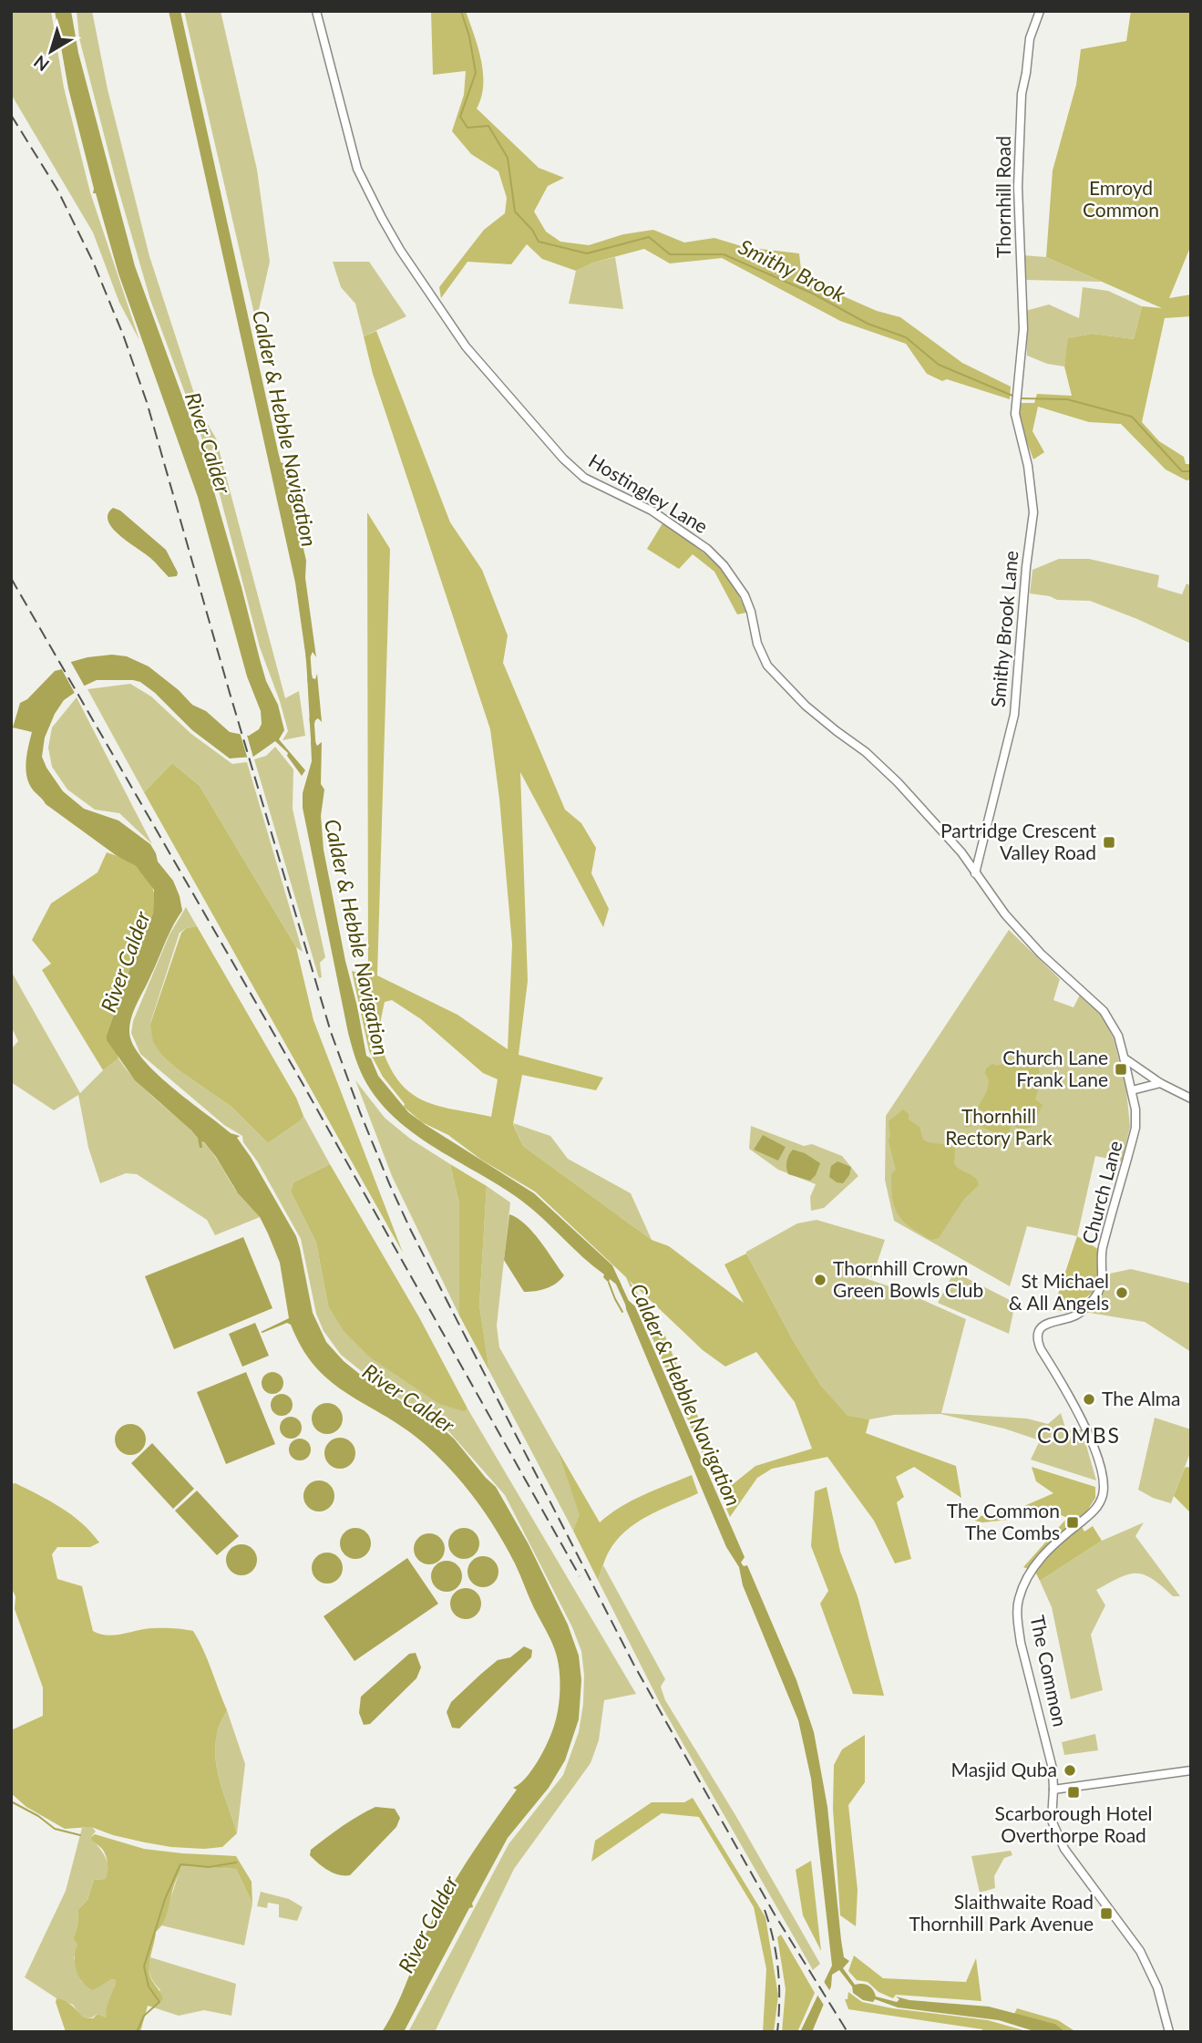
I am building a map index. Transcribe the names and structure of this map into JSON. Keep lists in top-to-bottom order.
{
  "streets": {
    "main road": [
      "Thornhill Road",
      "Hostingley Lane",
      "Smithy Brook Lane",
      "Church Lane",
      "The Common"
    ]
  },
  "crossings": [
    ["Thornhill Road", "Smithy Brook Lane"],
    ["Hostingley Lane", "Smithy Brook Lane"],
    ["Hostingley Lane", "Church Lane"],
    ["Church Lane", "The Common"]
  ],
  "districts": ["COMBS"],
  "water": ["Smithy Brook", "Calder & Hebble Navigation", "River Calder"],
  "parks": ["Emroyd Common", "Thornhill Rectory Park"],
  "places": {
    "transit": [
      "Partridge Crescent Valley Road",
      "Church Lane Frank Lane",
      "The Common The Combs",
      "Scarborough Hotel Overthorpe Road",
      "Slaithwaite Road Thornhill Park Avenue"
    ],
    "other": [
      "Thornhill Crown Green Bowls Club",
      "St Michael & All Angels",
      "The Alma",
      "Masjid Quba"
    ]
  },
  "north": "bottom left"
}
